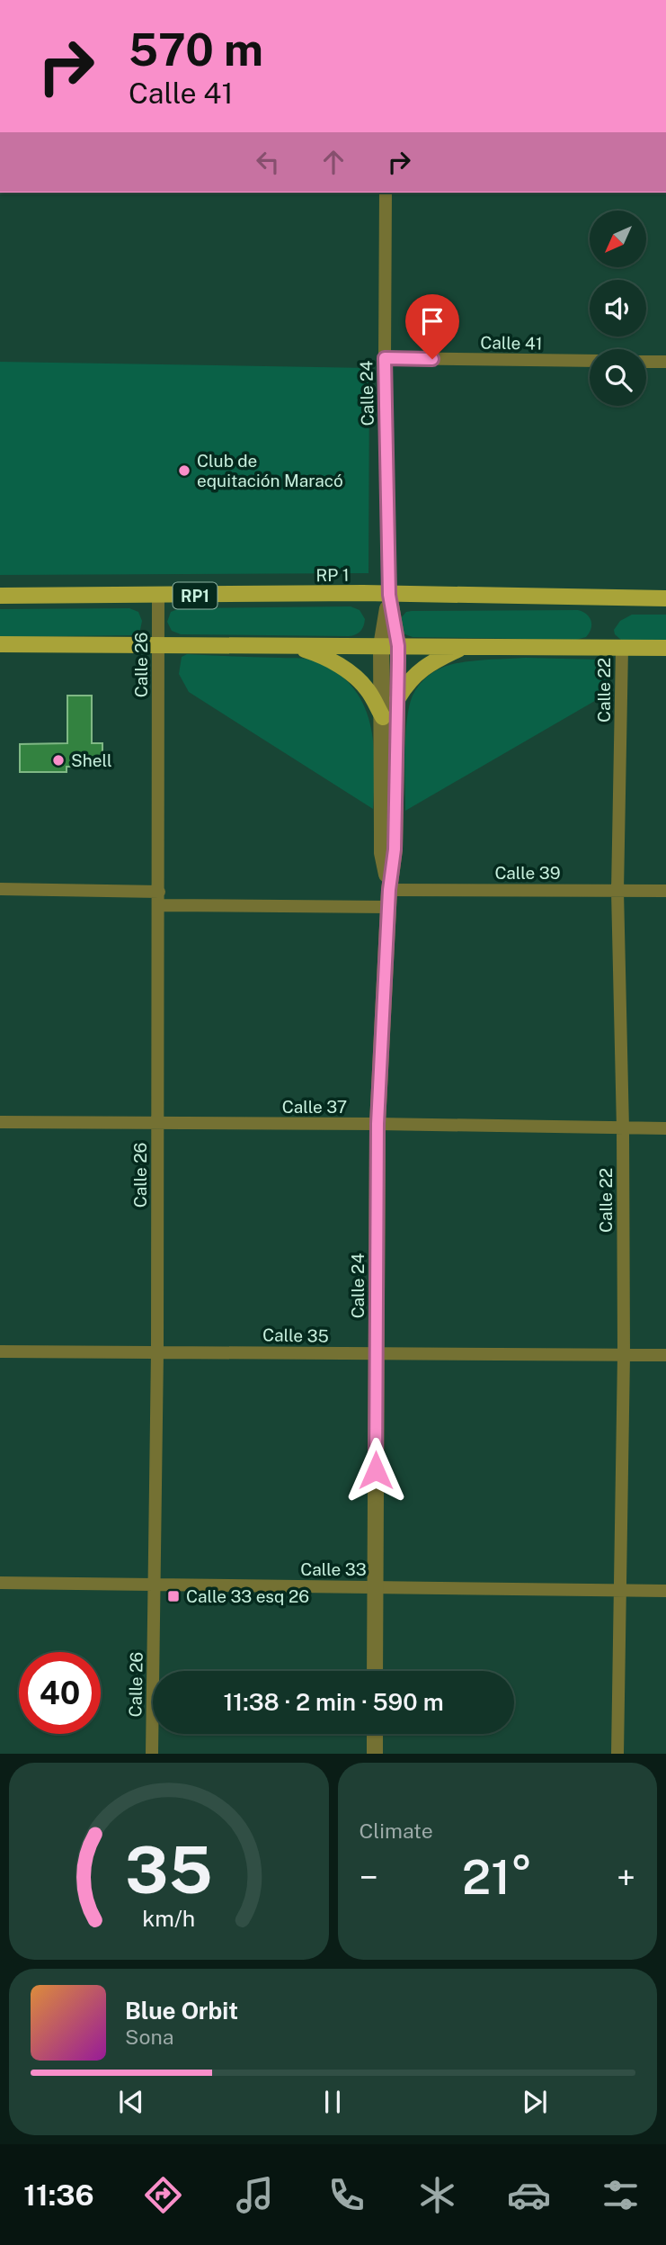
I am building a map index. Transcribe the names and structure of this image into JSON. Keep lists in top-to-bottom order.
{
  "streets": {
    "main road": ["RP 1", "RP1"],
    "street": [
      "Calle 41",
      "Calle 24",
      "Calle 26",
      "Calle 22",
      "Calle 39",
      "Calle 37",
      "Calle 35",
      "Calle 33"
    ]
  },
  "crossings": [
    ["Calle 41", "Calle 24"],
    ["Calle 24", "RP 1"],
    ["Calle 24", "Calle 39"],
    ["Calle 24", "Calle 37"],
    ["Calle 24", "Calle 35"],
    ["Calle 24", "Calle 33"],
    ["RP 1", "Calle 26"],
    ["Calle 26", "Calle 37"],
    ["Calle 26", "Calle 35"],
    ["Calle 26", "Calle 33"],
    ["Calle 22", "Calle 39"],
    ["Calle 22", "Calle 37"],
    ["Calle 22", "Calle 35"],
    ["Calle 22", "Calle 33"]
  ],
  "places": {
    "other": ["Club de equitación Maracó", "Shell"],
    "transit": ["Calle 33 esq 26"]
  },
  "north": "bottom left",
  "page": {
    "turn": ["570 m", "Calle 41"],
    "limit": "40",
    "trip": "11:38 · 2 min · 590 m",
    "tile": "Climate",
    "heat": ["−", "21°", "+"],
    "song": ["Blue Orbit", "Sona"],
    "tabs": "11:36",
    "gauge": ["35", "km/h"]
  }
}
